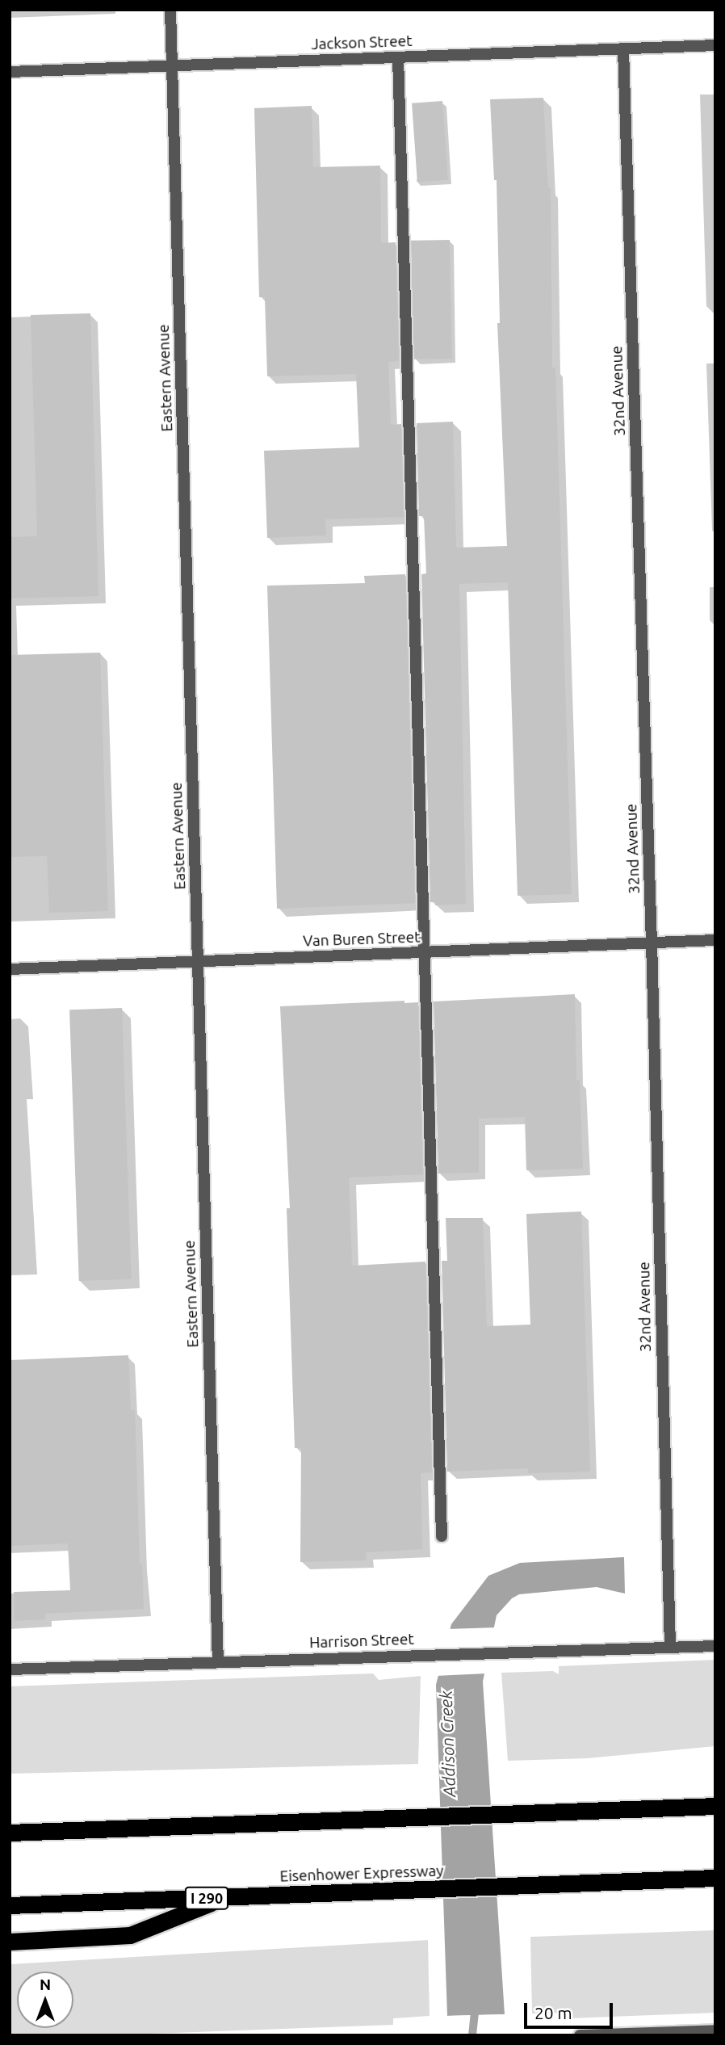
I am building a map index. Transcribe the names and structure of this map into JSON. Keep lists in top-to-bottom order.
{
  "streets": {
    "highway": ["Eisenhower Expressway", "I 290"],
    "street": [
      "Jackson Street",
      "Eastern Avenue",
      "32nd Avenue",
      "Van Buren Street",
      "Harrison Street"
    ]
  },
  "crossings": [
    ["Jackson Street", "Eastern Avenue"],
    ["Jackson Street", "32nd Avenue"],
    ["Eastern Avenue", "Van Buren Street"],
    ["Eastern Avenue", "Harrison Street"],
    ["32nd Avenue", "Van Buren Street"],
    ["32nd Avenue", "Harrison Street"]
  ],
  "water": ["Addison Creek"],
  "scale_bar": "20 m",
  "north": "top"
}
